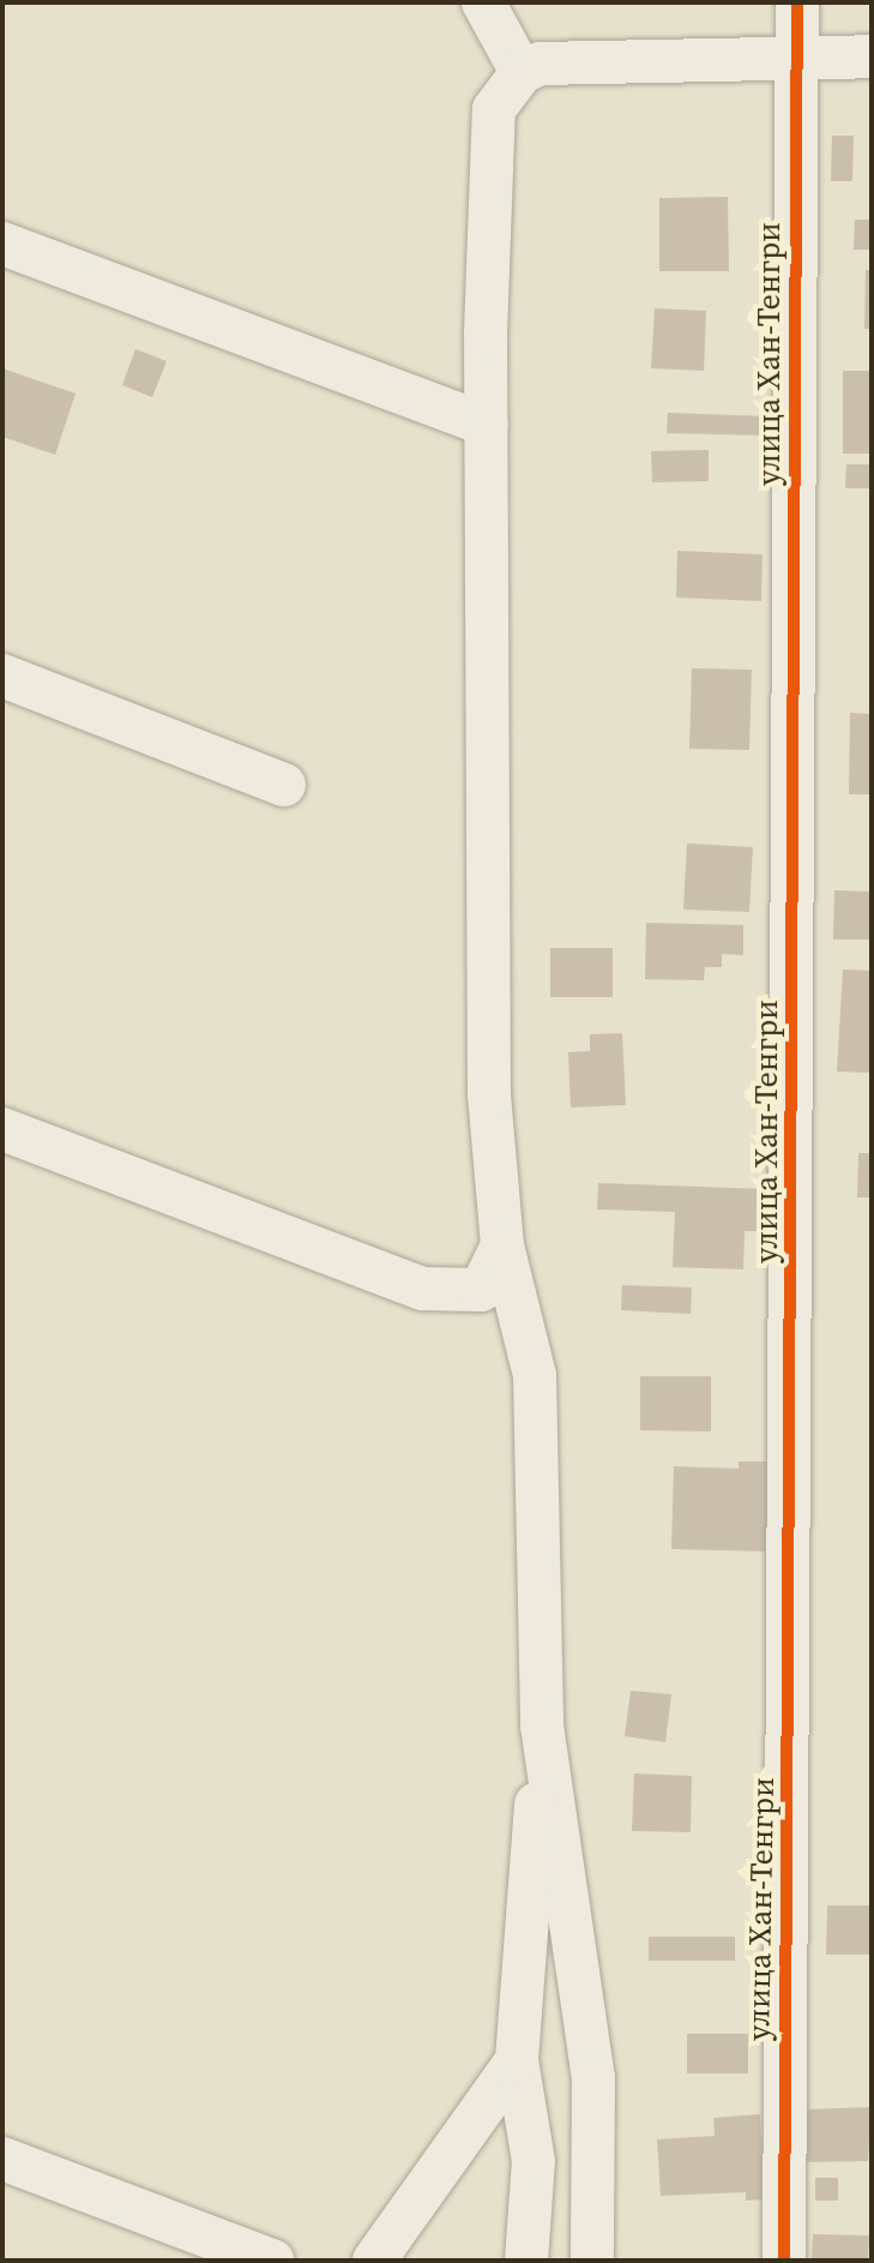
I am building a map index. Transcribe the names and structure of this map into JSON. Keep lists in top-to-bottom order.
{
  "streets": {
    "street": ["улица Хан-Тенгри"]
  }
}
